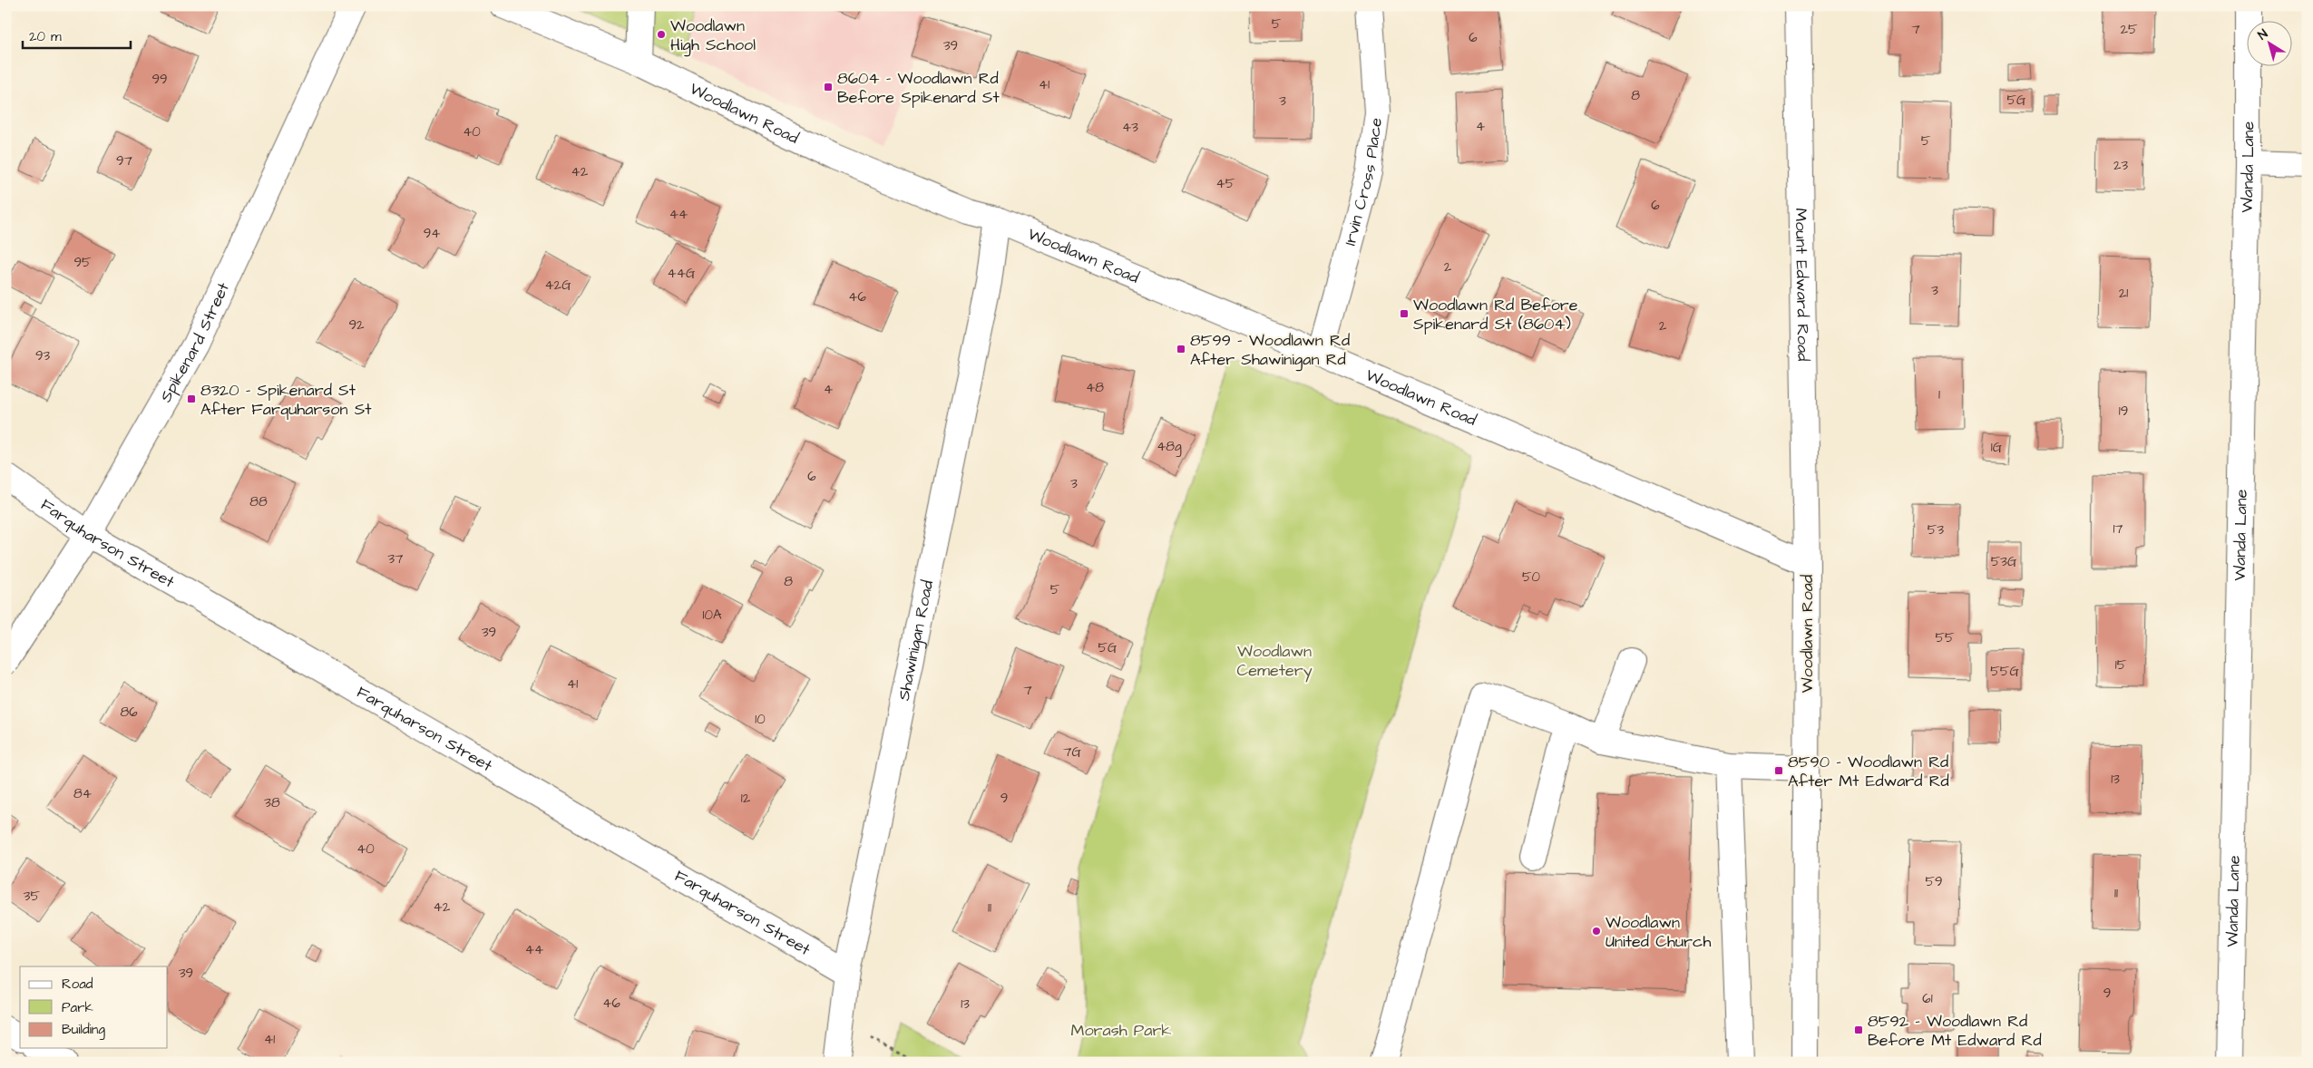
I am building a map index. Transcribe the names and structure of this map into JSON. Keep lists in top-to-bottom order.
{
  "streets": {
    "street": [
      "Woodlawn Road",
      "Wanda Lane",
      "Irvin Cross Place",
      "Mount Edward Road",
      "Spikenard Street",
      "Farquharson Street",
      "Shawinigan Road"
    ]
  },
  "crossings": [
    ["Woodlawn Road", "Irvin Cross Place"],
    ["Woodlawn Road", "Mount Edward Road"],
    ["Woodlawn Road", "Shawinigan Road"],
    ["Spikenard Street", "Farquharson Street"],
    ["Farquharson Street", "Shawinigan Road"]
  ],
  "parks": ["Woodlawn Cemetery", "Morash Park"],
  "places": {
    "other": ["Woodlawn High School", "Woodlawn United Church"],
    "transit": [
      "8604 - Woodlawn Rd Before Spikenard St",
      "Woodlawn Rd Before Spikenard St (8604)",
      "8599 - Woodlawn Rd After Shawinigan Rd",
      "8320 - Spikenard St After Farquharson St",
      "8590 - Woodlawn Rd After Mt Edward Rd",
      "8592 - Woodlawn Rd Before Mt Edward Rd"
    ]
  },
  "house_numbers": [
    "5",
    "7",
    "25",
    "6",
    "39",
    "99",
    "41",
    "8",
    "5G",
    "3",
    "4",
    "43",
    "40",
    "5",
    "97",
    "23",
    "42",
    "45",
    "6",
    "44",
    "94",
    "95",
    "2",
    "44G",
    "42G",
    "3",
    "21",
    "46",
    "92",
    "2",
    "93",
    "48",
    "4",
    "1",
    "19",
    "48g",
    "1G",
    "6",
    "3",
    "88",
    "17",
    "53",
    "37",
    "53G",
    "50",
    "8",
    "5",
    "10A",
    "39",
    "55",
    "5G",
    "15",
    "55G",
    "41",
    "7",
    "86",
    "10",
    "7G",
    "13",
    "84",
    "12",
    "9",
    "38",
    "40",
    "59",
    "11",
    "35",
    "42",
    "11",
    "44",
    "39",
    "9",
    "61",
    "46",
    "13",
    "41"
  ],
  "legend": ["Road", "Park", "Building"],
  "scale_bar": "20 m",
  "north": "top left"
}
